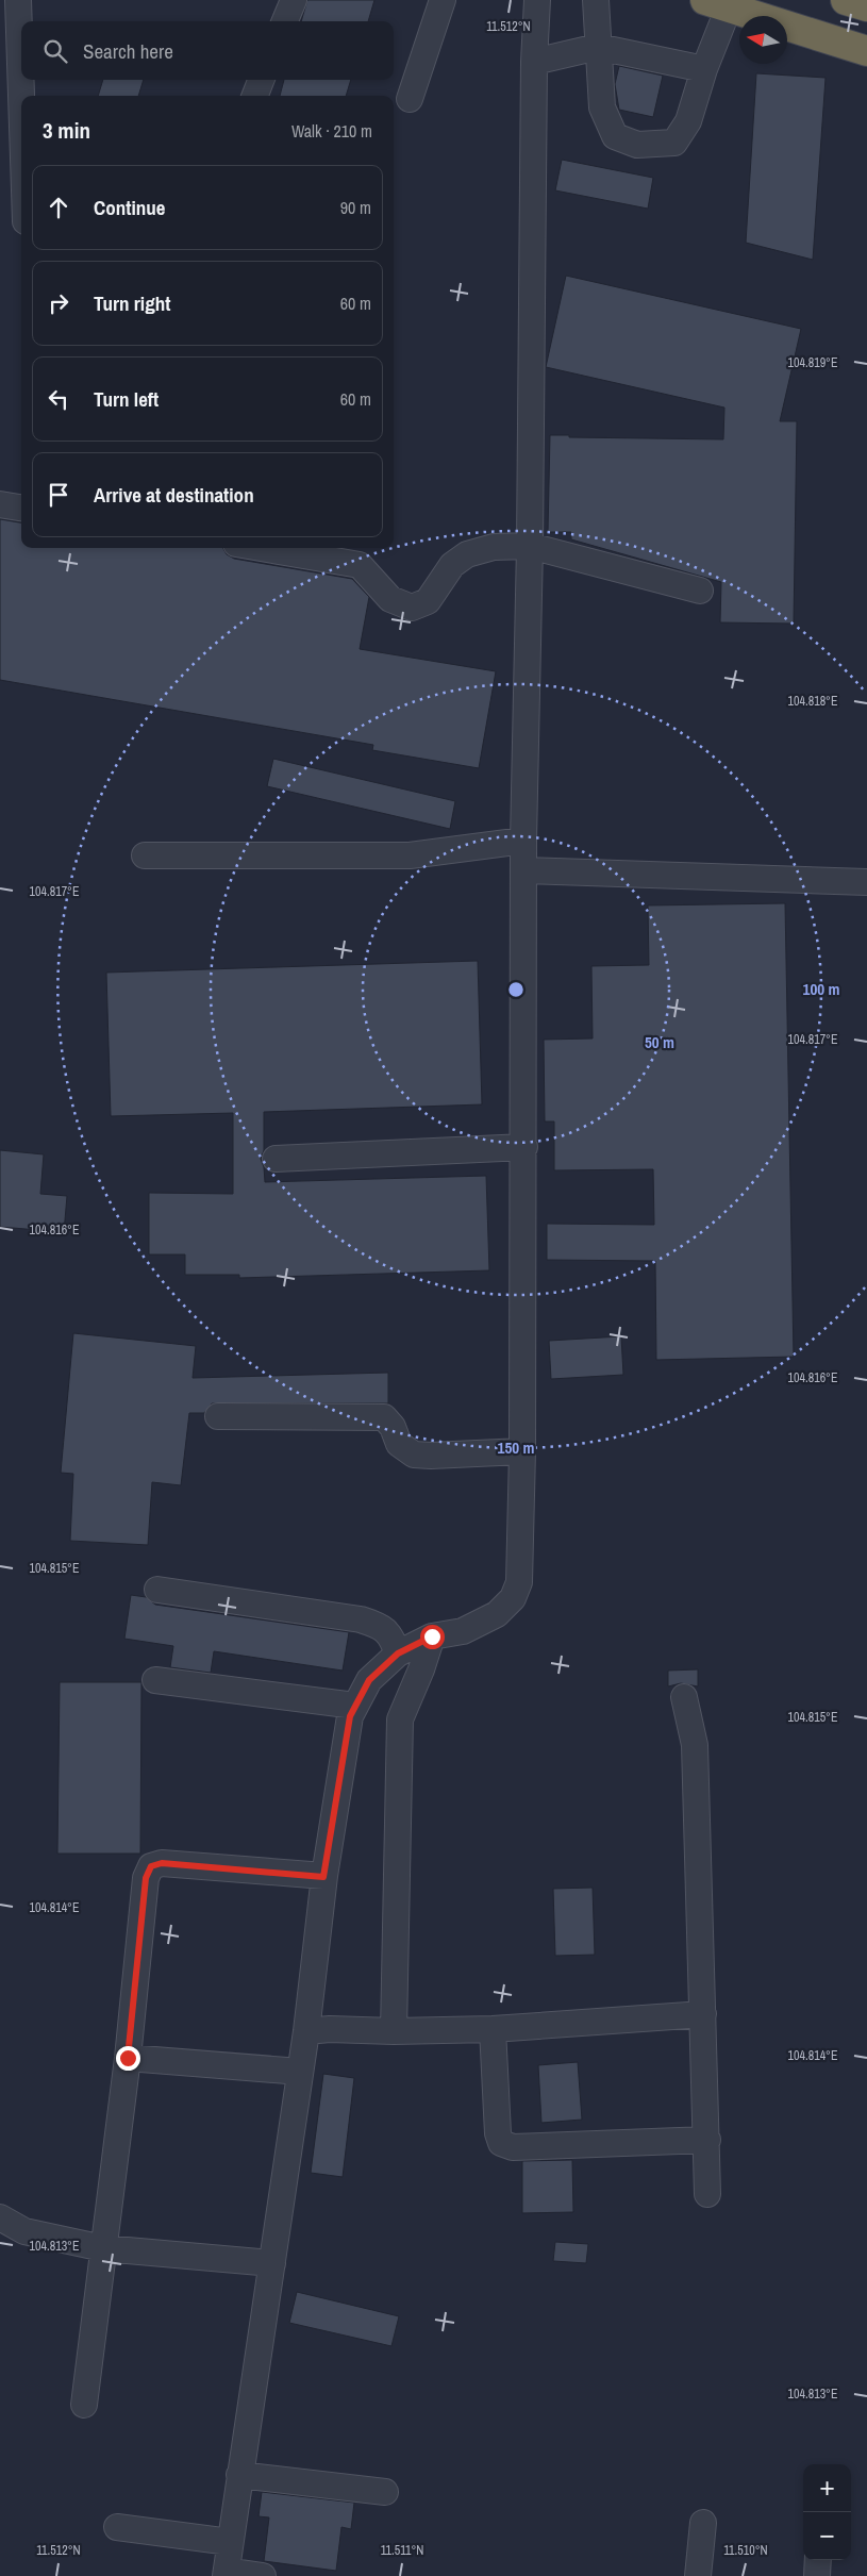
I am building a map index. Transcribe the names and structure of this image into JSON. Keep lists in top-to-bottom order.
{
  "north": "left",
  "page": {
    "search": "Search here",
    "heading": ["3 min", "Walk · 210 m"],
    "list": [
      ["Continue", "90 m"],
      ["Turn right", "60 m"],
      ["Turn left", "60 m"],
      "Arrive at destination"
    ],
    "map_buttons": ["+", "−"]
  },
  "coordinates": [
    "11.512°N",
    "104.819°E",
    "104.818°E",
    "104.817°E",
    "104.816°E",
    "104.815°E",
    "104.814°E",
    "104.813°E",
    "11.511°N",
    "11.510°N"
  ],
  "rings": ["100 m", "50 m", "150 m"]
}
